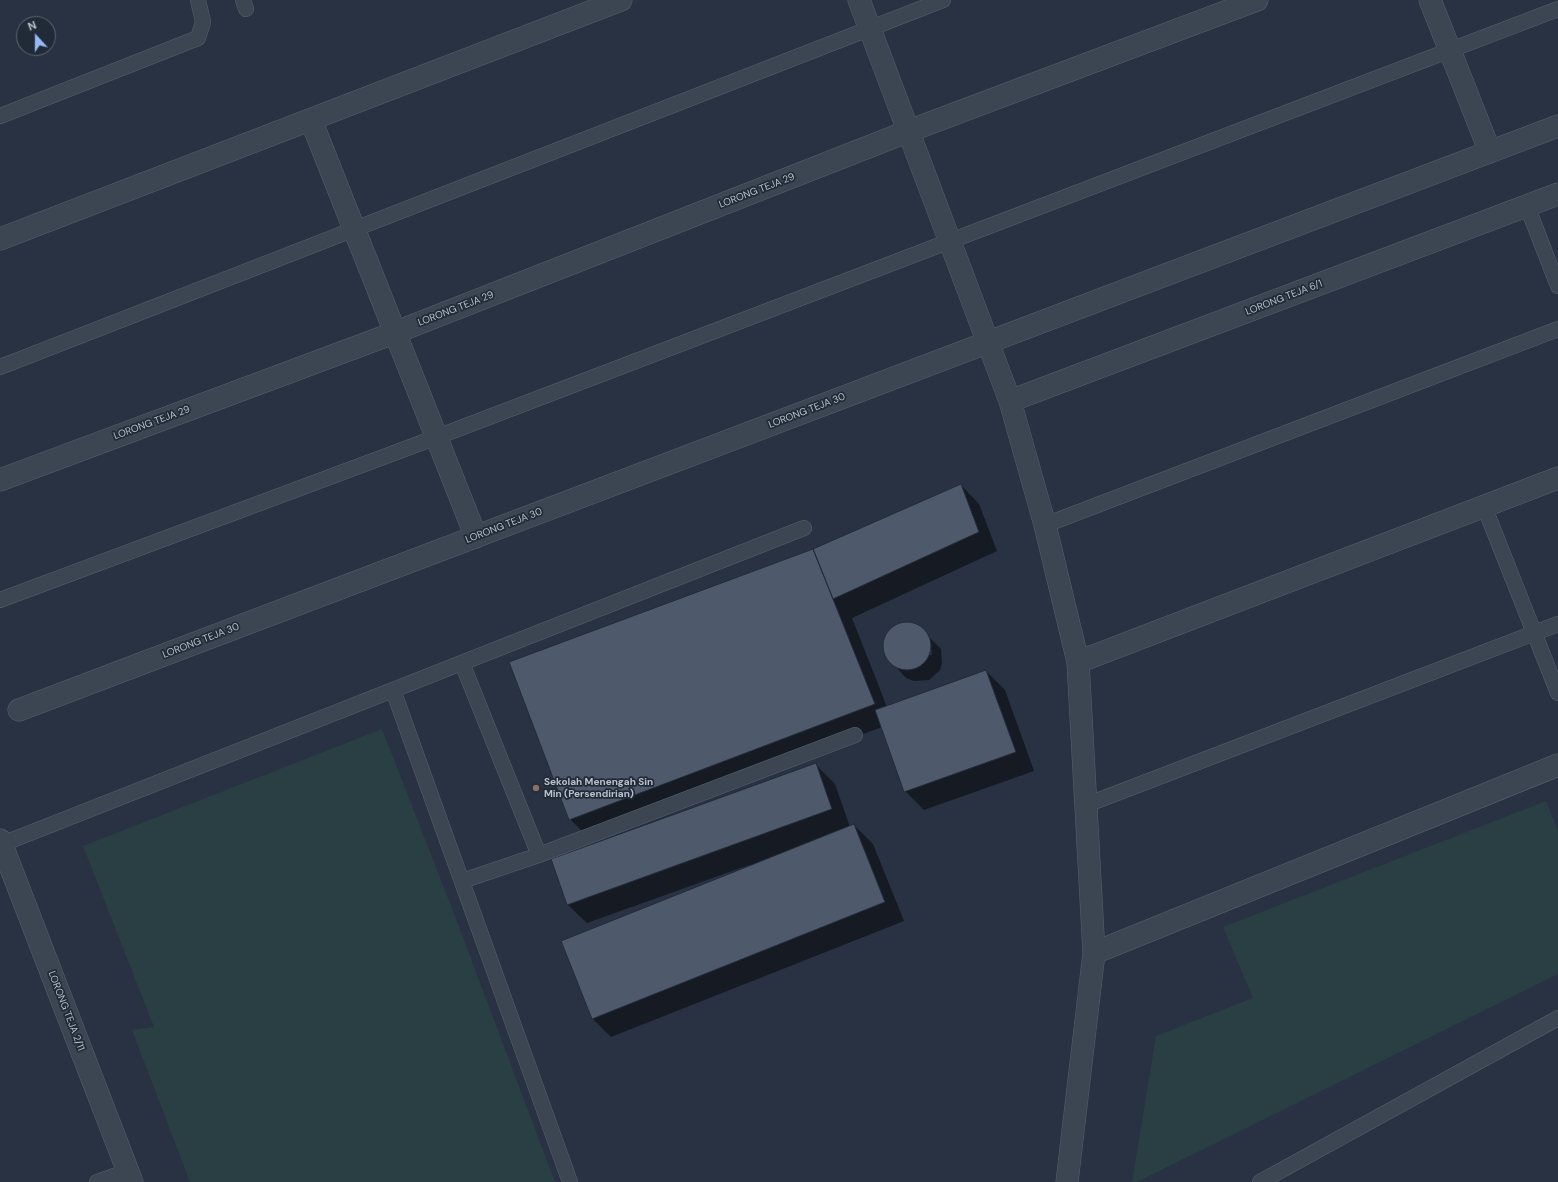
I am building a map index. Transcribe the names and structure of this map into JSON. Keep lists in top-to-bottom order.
{
  "streets": {
    "street": [
      "LORONG TEJA 29",
      "LORONG TEJA 6/1",
      "LORONG TEJA 30",
      "LORONG TEJA 2/11"
    ]
  },
  "places": ["Sekolah Menengah Sin Min (Persendirian)"],
  "north": "top"
}
